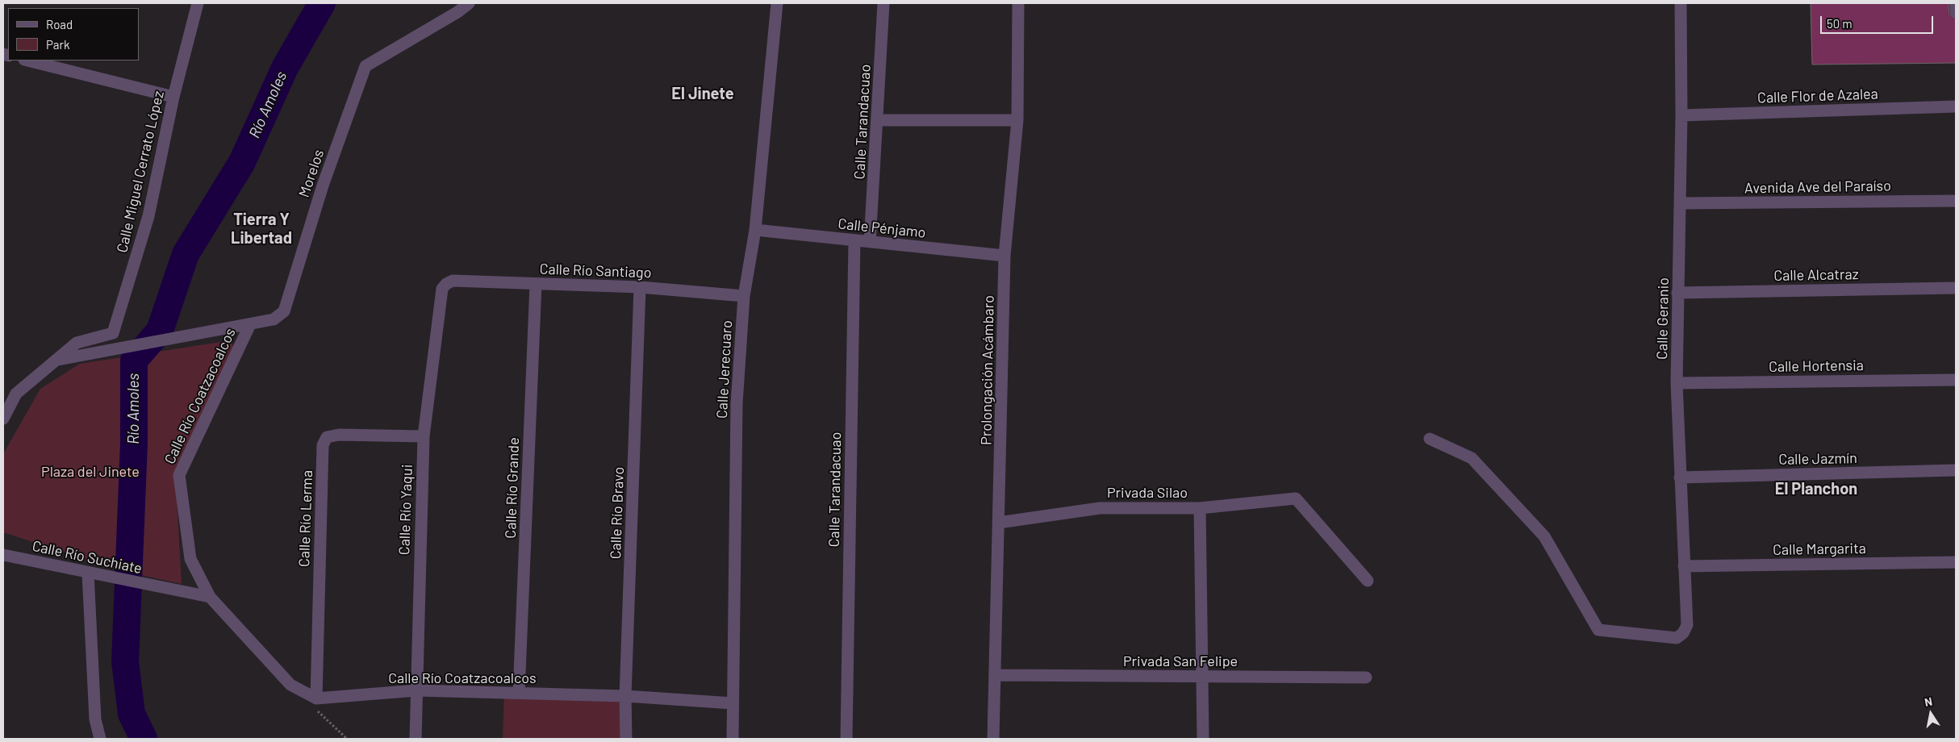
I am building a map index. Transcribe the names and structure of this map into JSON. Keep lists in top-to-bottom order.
{
  "streets": {
    "street": [
      "Calle Flor de Azalea",
      "Calle Tarandacuao",
      "Calle Miguel Cerrato López",
      "Morelos",
      "Avenida Ave del Paraíso",
      "Calle Pénjamo",
      "Calle Río Santiago",
      "Calle Alcatraz",
      "Calle Geranio",
      "Calle Hortensia",
      "Calle Jerecuaro",
      "Prolongación Acámbaro",
      "Calle Río Coatzacoalcos",
      "Calle Jazmín",
      "Calle Río Grande",
      "Privada Silao",
      "Calle Río Yaqui",
      "Calle Río Bravo",
      "Calle Río Lerma",
      "Calle Margarita",
      "Calle Río Suchiate",
      "Privada San Felipe"
    ]
  },
  "crossings": [
    ["Calle Flor de Azalea", "Calle Geranio"],
    ["Calle Tarandacuao", "Calle Pénjamo"],
    ["Calle Miguel Cerrato López", "Morelos"],
    ["Morelos", "Calle Río Coatzacoalcos"],
    ["Avenida Ave del Paraíso", "Calle Geranio"],
    ["Calle Pénjamo", "Calle Jerecuaro"],
    ["Calle Pénjamo", "Prolongación Acámbaro"],
    ["Calle Río Santiago", "Calle Jerecuaro"],
    ["Calle Río Santiago", "Calle Río Grande"],
    ["Calle Río Santiago", "Calle Río Yaqui"],
    ["Calle Río Santiago", "Calle Río Bravo"],
    ["Calle Alcatraz", "Calle Geranio"],
    ["Calle Geranio", "Calle Hortensia"],
    ["Calle Geranio", "Calle Jazmín"],
    ["Calle Geranio", "Calle Margarita"],
    ["Calle Jerecuaro", "Calle Río Coatzacoalcos"],
    ["Prolongación Acámbaro", "Privada Silao"],
    ["Prolongación Acámbaro", "Privada San Felipe"],
    ["Calle Río Coatzacoalcos", "Calle Río Grande"],
    ["Calle Río Coatzacoalcos", "Calle Río Yaqui"],
    ["Calle Río Coatzacoalcos", "Calle Río Bravo"],
    ["Calle Río Coatzacoalcos", "Calle Río Lerma"],
    ["Calle Río Coatzacoalcos", "Calle Río Suchiate"],
    ["Calle Río Yaqui", "Calle Río Lerma"]
  ],
  "districts": ["El Jinete", "Tierra Y Libertad", "El Planchon"],
  "water": ["Río Amoles"],
  "parks": ["Plaza del Jinete"],
  "legend": ["Road", "Park"],
  "scale_bar": "50 m",
  "north": "top"
}
